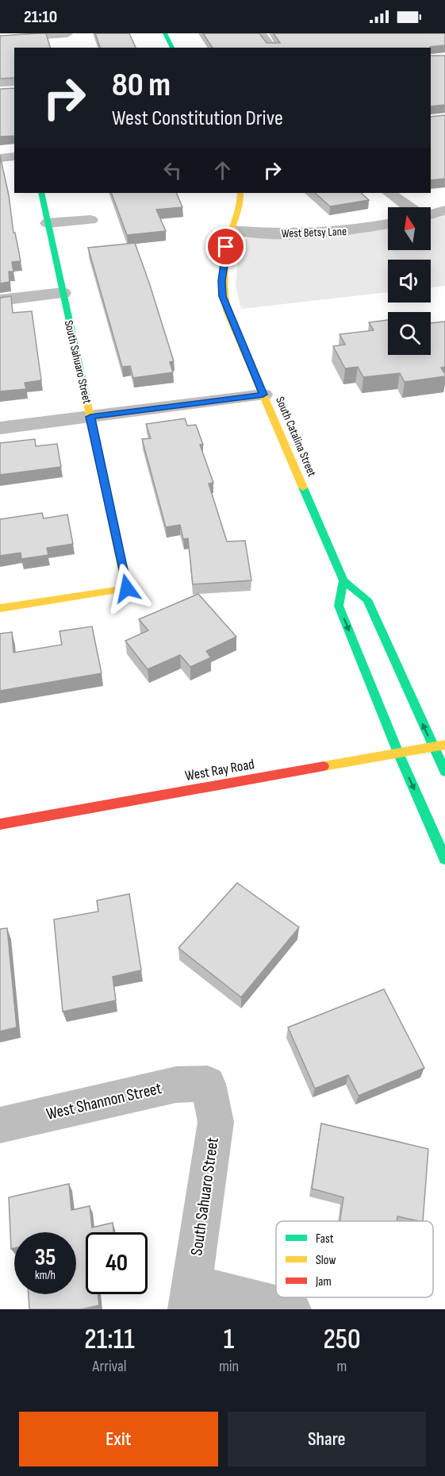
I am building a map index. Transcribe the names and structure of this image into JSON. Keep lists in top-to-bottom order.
{
  "streets": {
    "street": [
      "West Betsy Lane",
      "South Sahuaro Street",
      "South Catalina Street",
      "West Ray Road",
      "West Shannon Street"
    ]
  },
  "crossings": [
    ["West Betsy Lane", "South Catalina Street"],
    ["South Sahuaro Street", "West Shannon Street"],
    ["South Catalina Street", "West Ray Road"]
  ],
  "legend": ["Fast", "Slow", "Jam"],
  "north": "top",
  "page": {
    "status": "21:10",
    "turn": ["80 m", "West Constitution Drive"],
    "speed": "35 km/h",
    "limit": "40",
    "eta": [
      "21:11",
      "Arrival",
      "1",
      "min",
      "250",
      "m"
    ],
    "buttons": ["Exit", "Share"]
  }
}
